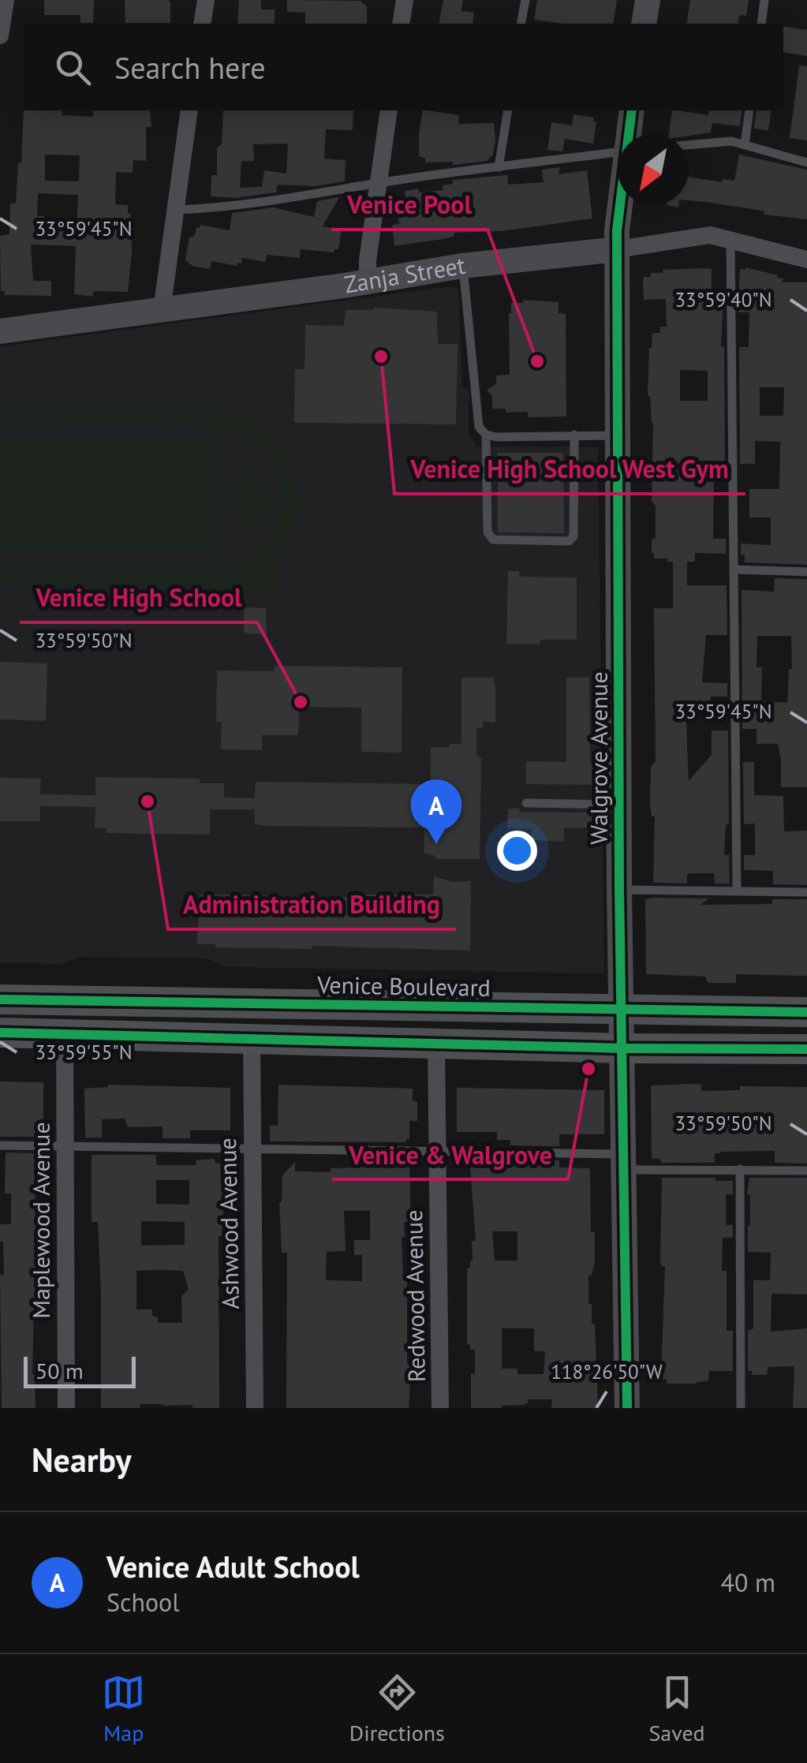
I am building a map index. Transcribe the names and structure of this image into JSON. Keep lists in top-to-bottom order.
{
  "streets": {
    "main road": ["Venice Boulevard"],
    "street": [
      "Zanja Street",
      "Walgrove Avenue",
      "Maplewood Avenue",
      "Ashwood Avenue",
      "Redwood Avenue"
    ]
  },
  "crossings": [
    ["Zanja Street", "Walgrove Avenue"],
    ["Walgrove Avenue", "Venice Boulevard"]
  ],
  "places": [
    "Venice High School West Gym",
    "Venice Pool",
    "Venice High School",
    "Administration Building",
    "Venice & Walgrove"
  ],
  "scale_bar": "50 m",
  "north": "bottom left",
  "page": {
    "search": "Search here",
    "pins": "A",
    "scale": "50 m",
    "heading": "Nearby",
    "list": [
      {
        "mark": "A",
        "name": "Venice Adult School",
        "note": "School",
        "value": "40 m"
      }
    ],
    "nav": ["Map", "Directions", "Saved"]
  },
  "coordinates": [
    "33°59'45\"N",
    "33°59'40\"N",
    "33°59'50\"N",
    "33°59'55\"N",
    "118°26'50\"W"
  ]
}
